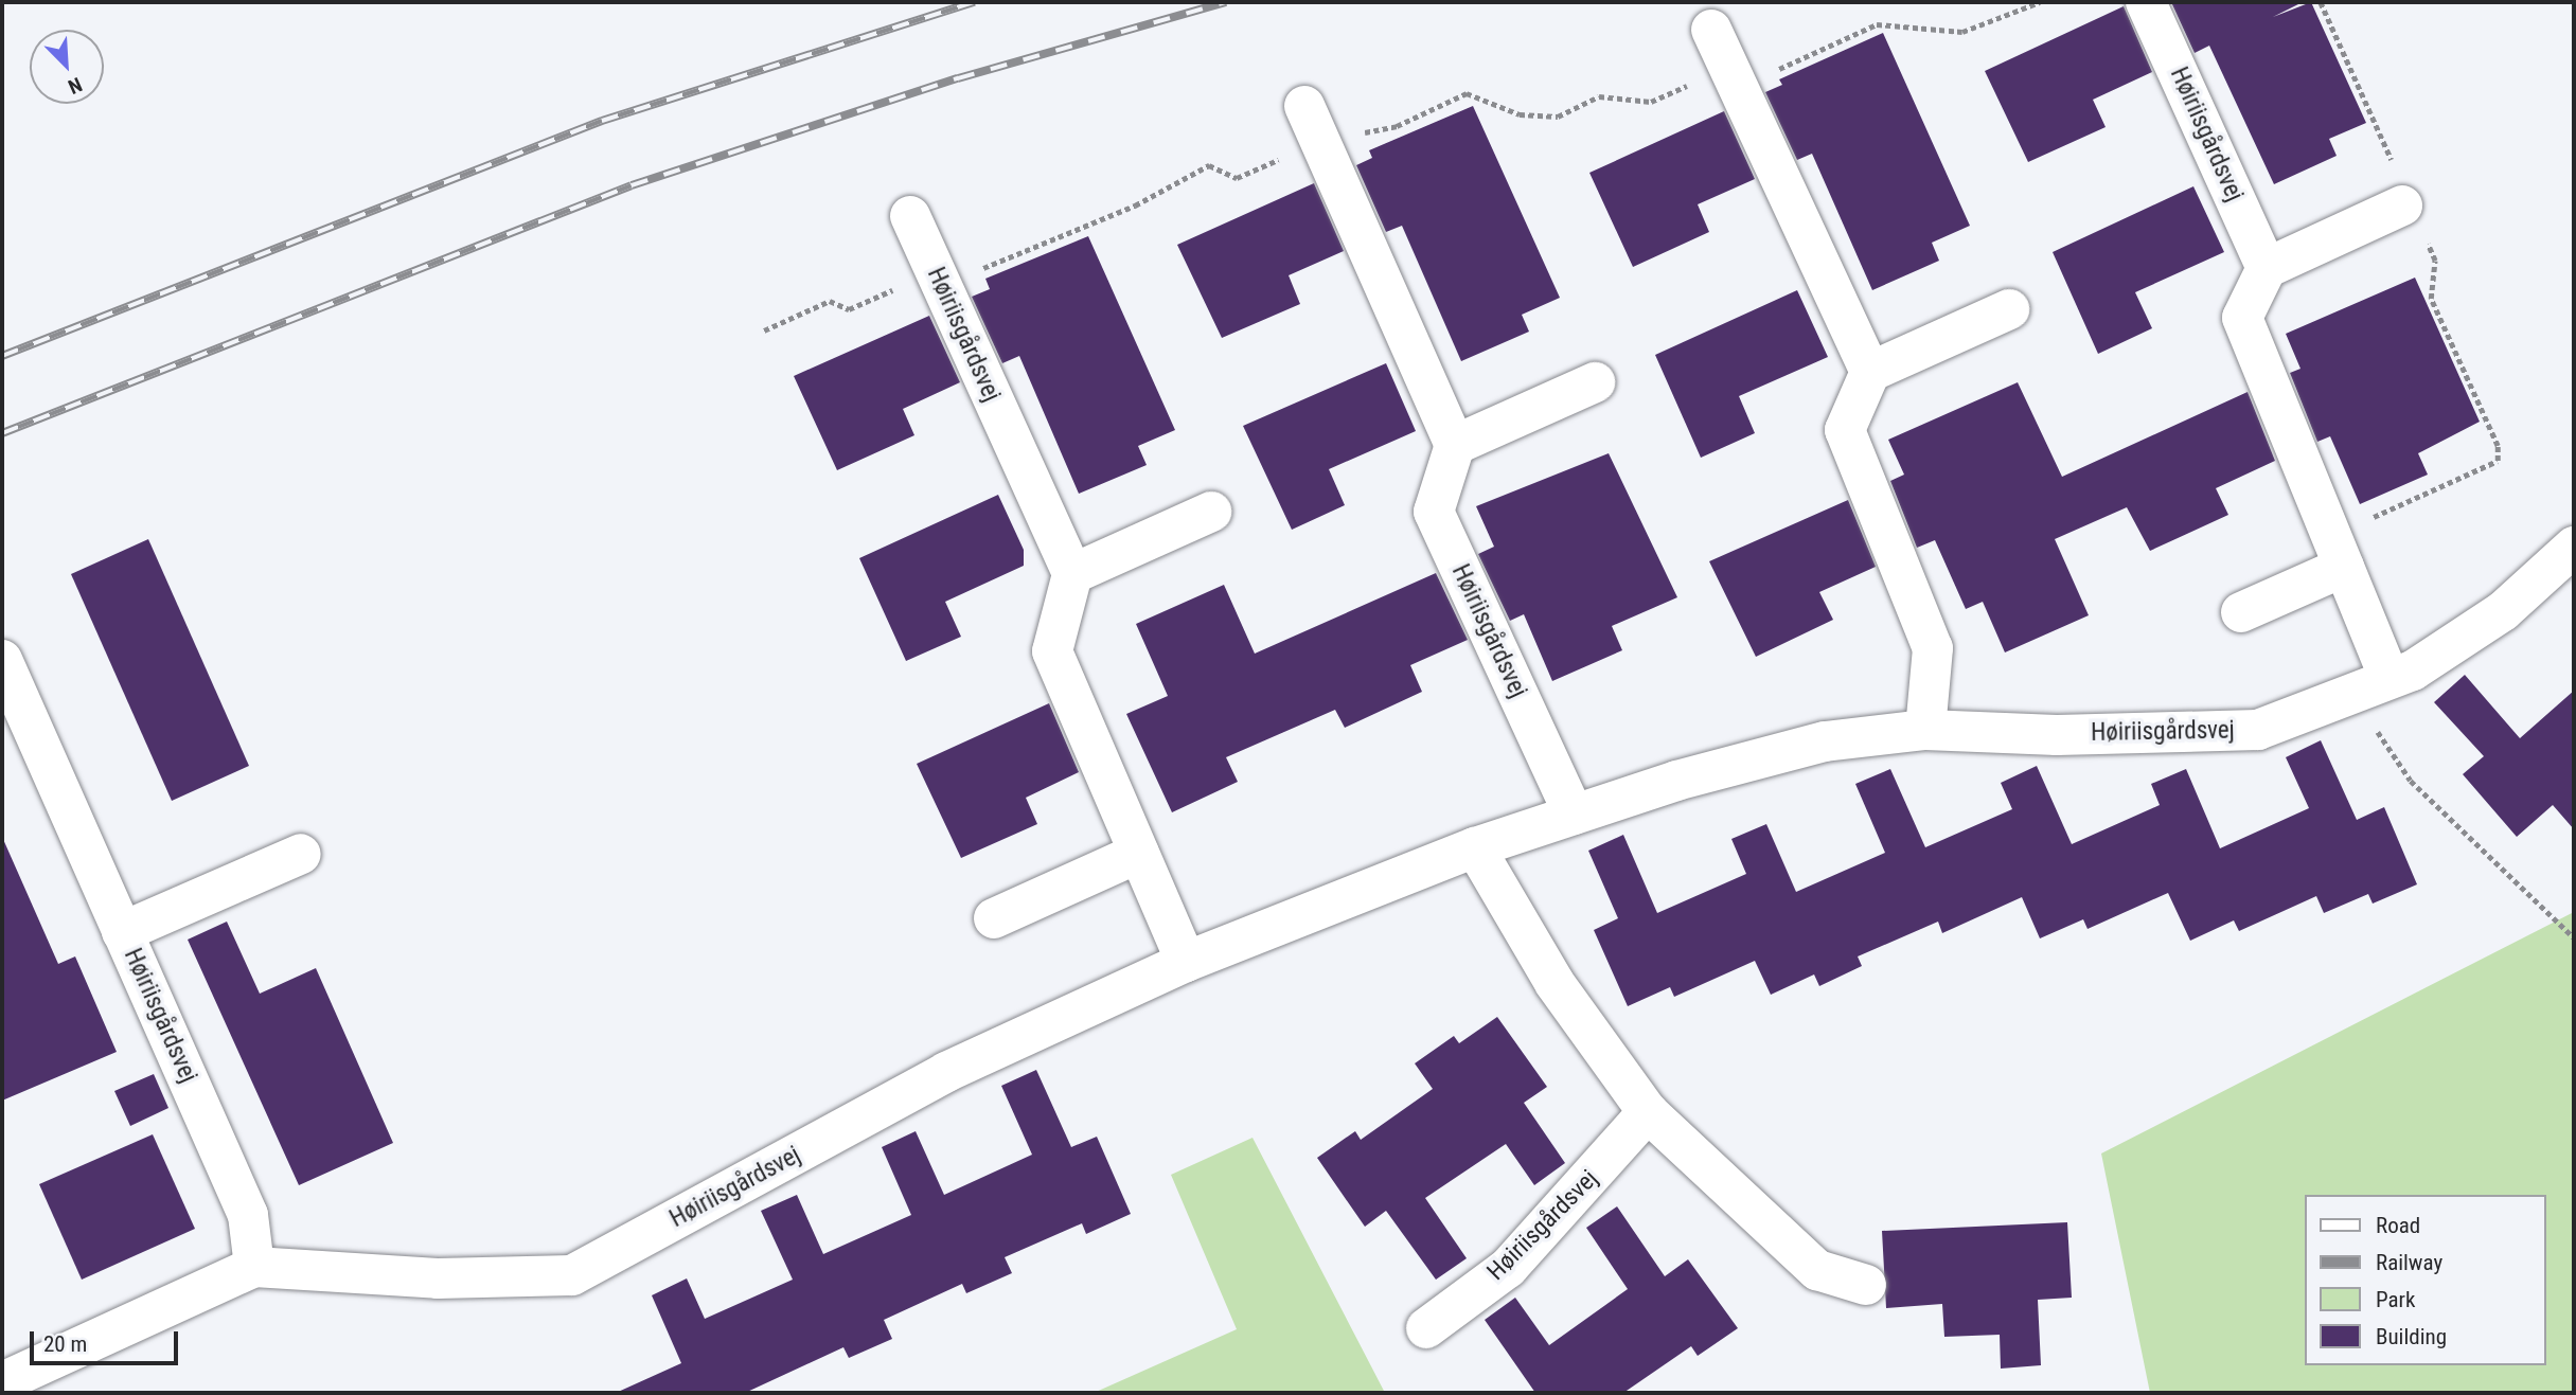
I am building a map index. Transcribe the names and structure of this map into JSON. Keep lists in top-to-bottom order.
{
  "streets": {
    "street": ["Høiriisgårdsvej"]
  },
  "legend": [
    "Road",
    "Railway",
    "Park",
    "Building"
  ],
  "scale_bar": "20 m",
  "north": "bottom right"
}
